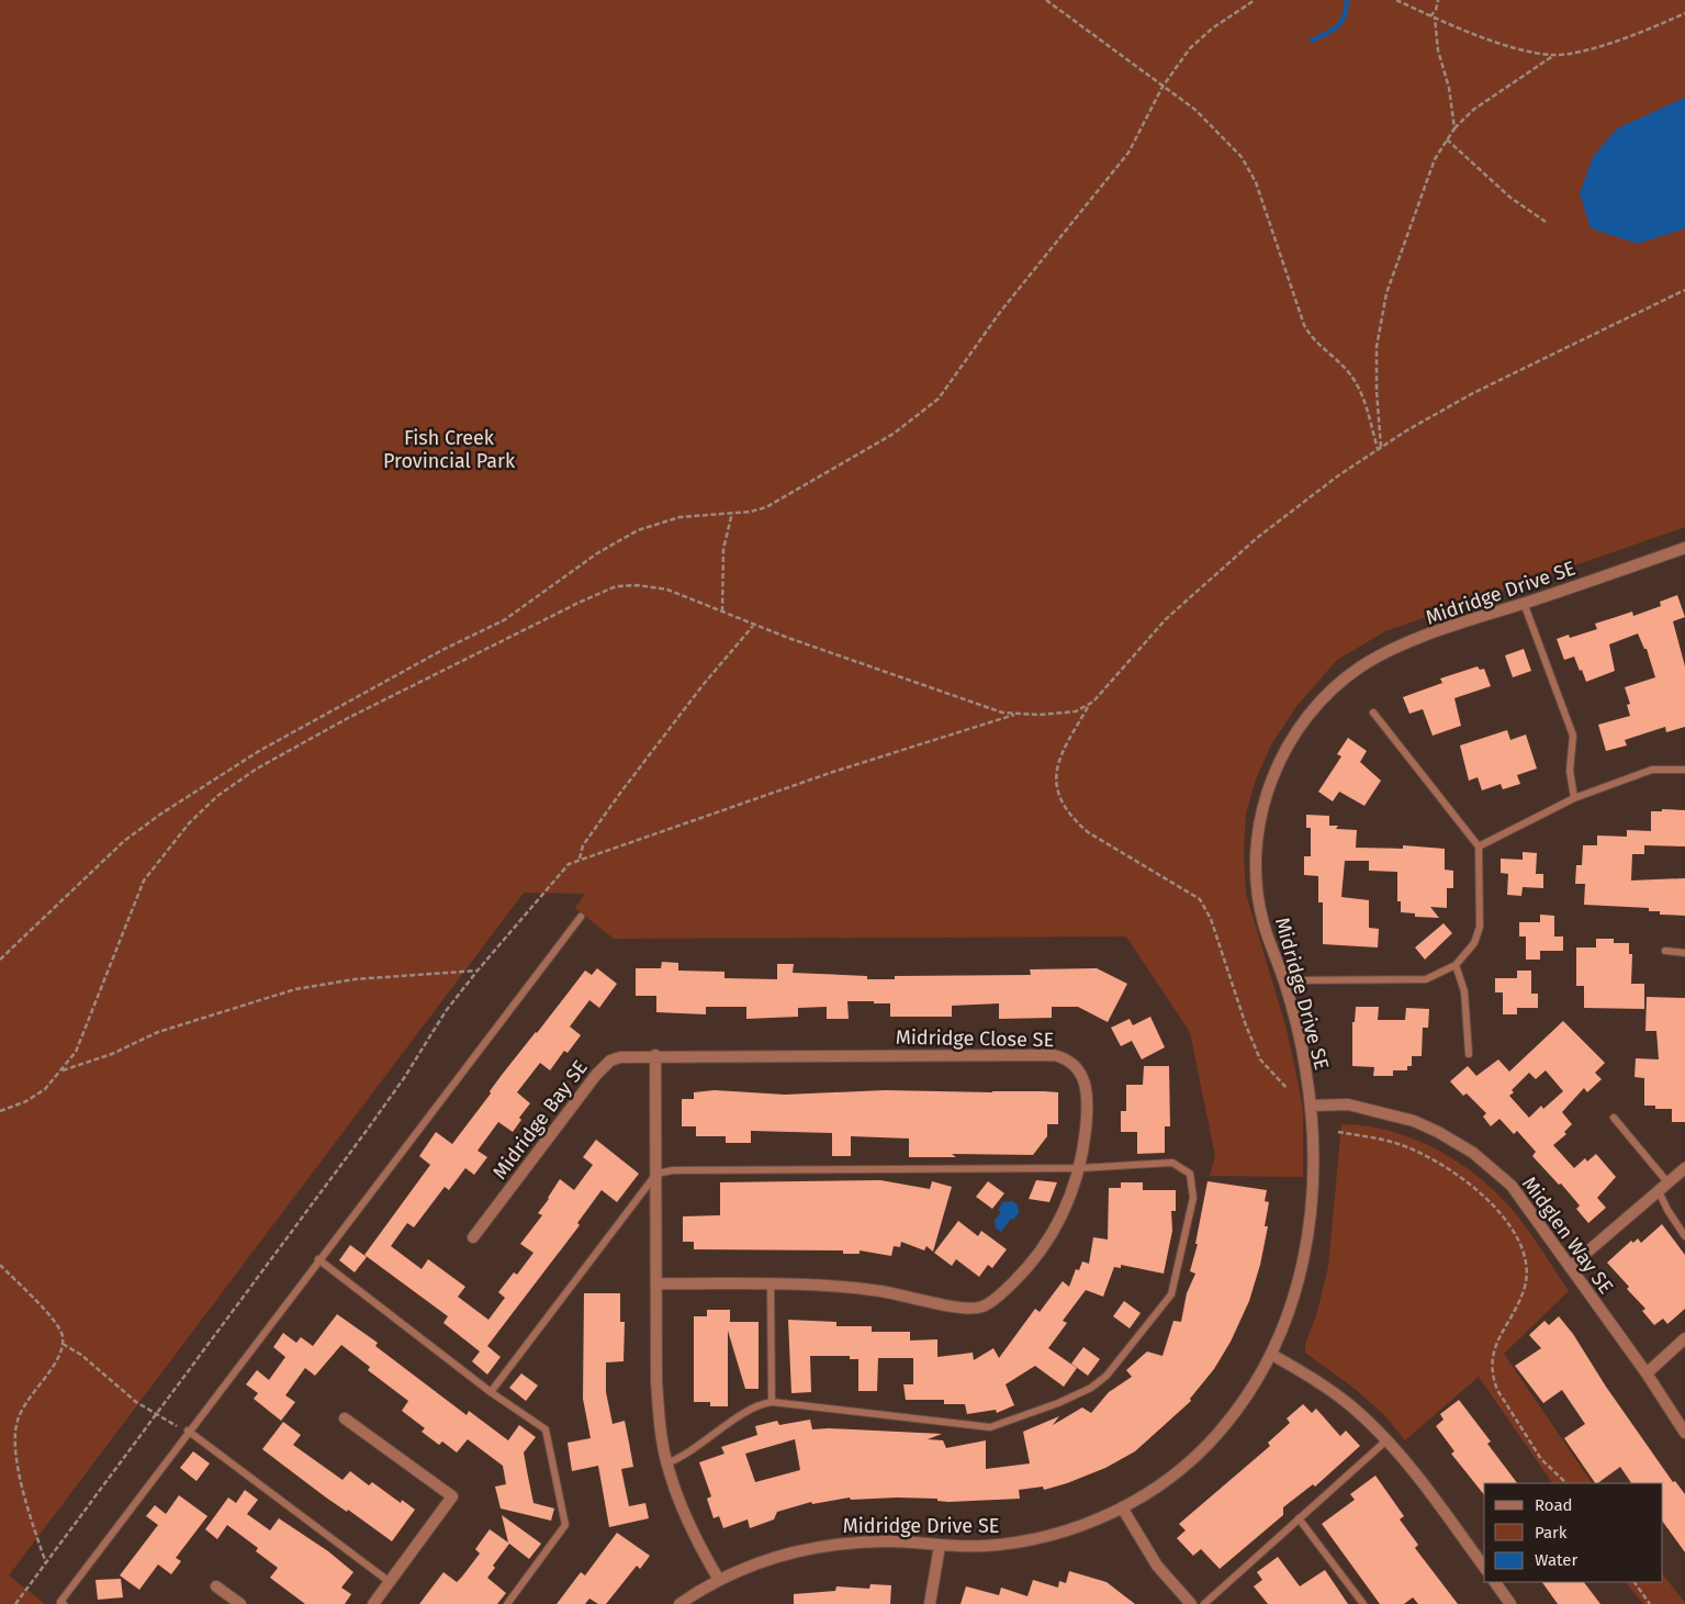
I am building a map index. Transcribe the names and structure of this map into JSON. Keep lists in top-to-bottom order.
{
  "streets": {
    "street": [
      "Midridge Drive SE",
      "Midridge Close SE",
      "Midridge Bay SE",
      "Midglen Way SE"
    ]
  },
  "crossings": [
    ["Midridge Drive SE", "Midglen Way SE"],
    ["Midridge Close SE", "Midridge Bay SE"]
  ],
  "parks": ["Fish Creek Provincial Park"],
  "legend": ["Road", "Park", "Water"]
}
